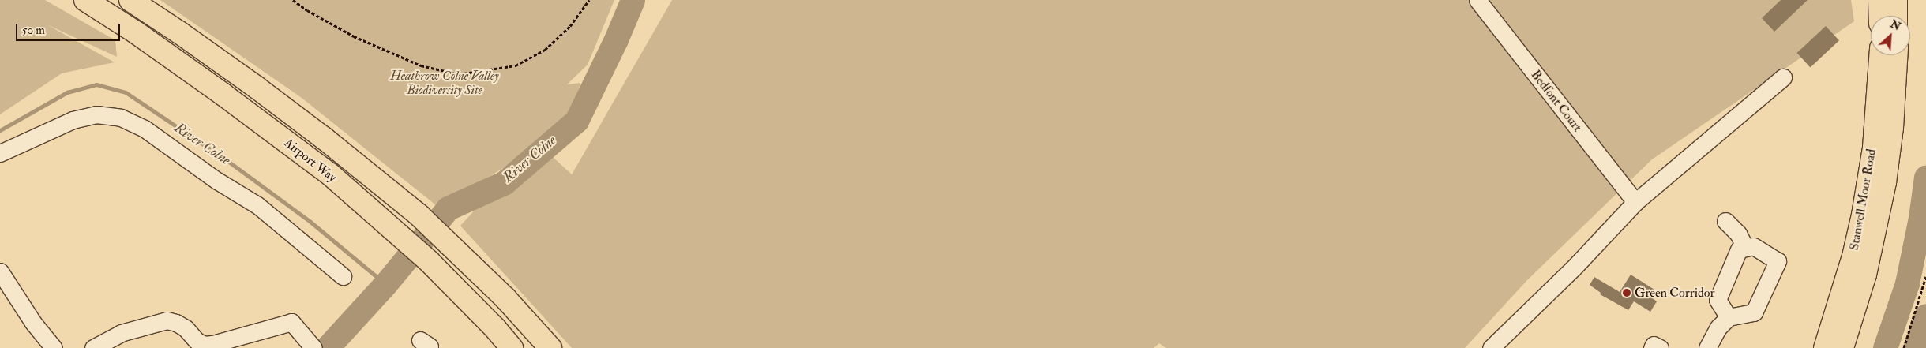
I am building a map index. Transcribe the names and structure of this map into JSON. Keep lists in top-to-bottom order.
{
  "streets": {
    "highway": ["Airport Way"],
    "main road": ["Stanwell Moor Road"],
    "street": ["Bedfont Court"]
  },
  "water": ["River Colne"],
  "parks": ["Heathrow Colne Valley Biodiversity Site"],
  "places": ["Green Corridor"],
  "scale_bar": "50 m",
  "north": "top right"
}
